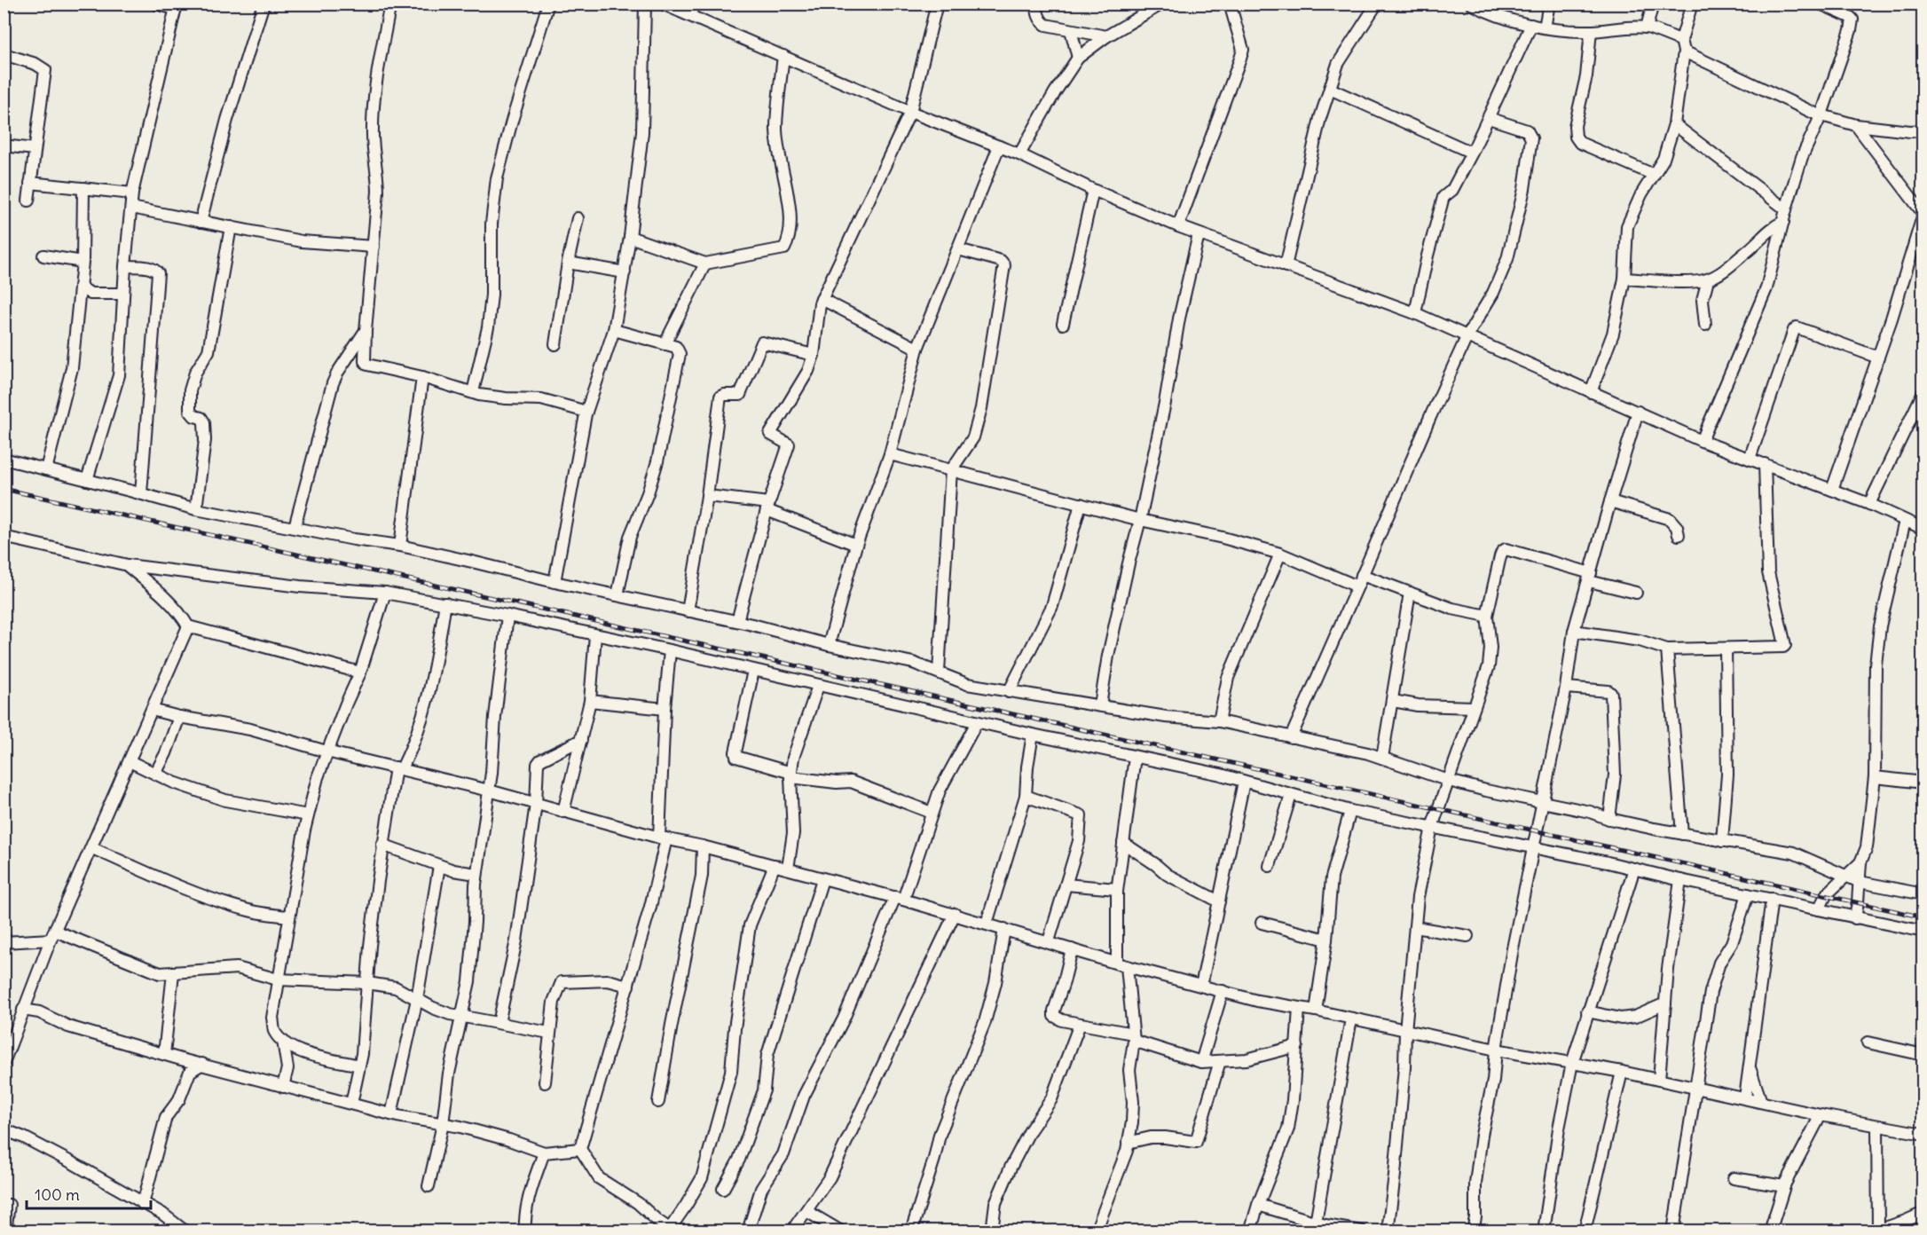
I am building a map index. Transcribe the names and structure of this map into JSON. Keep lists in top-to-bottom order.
{
  "scale_bar": "100 m"
}
